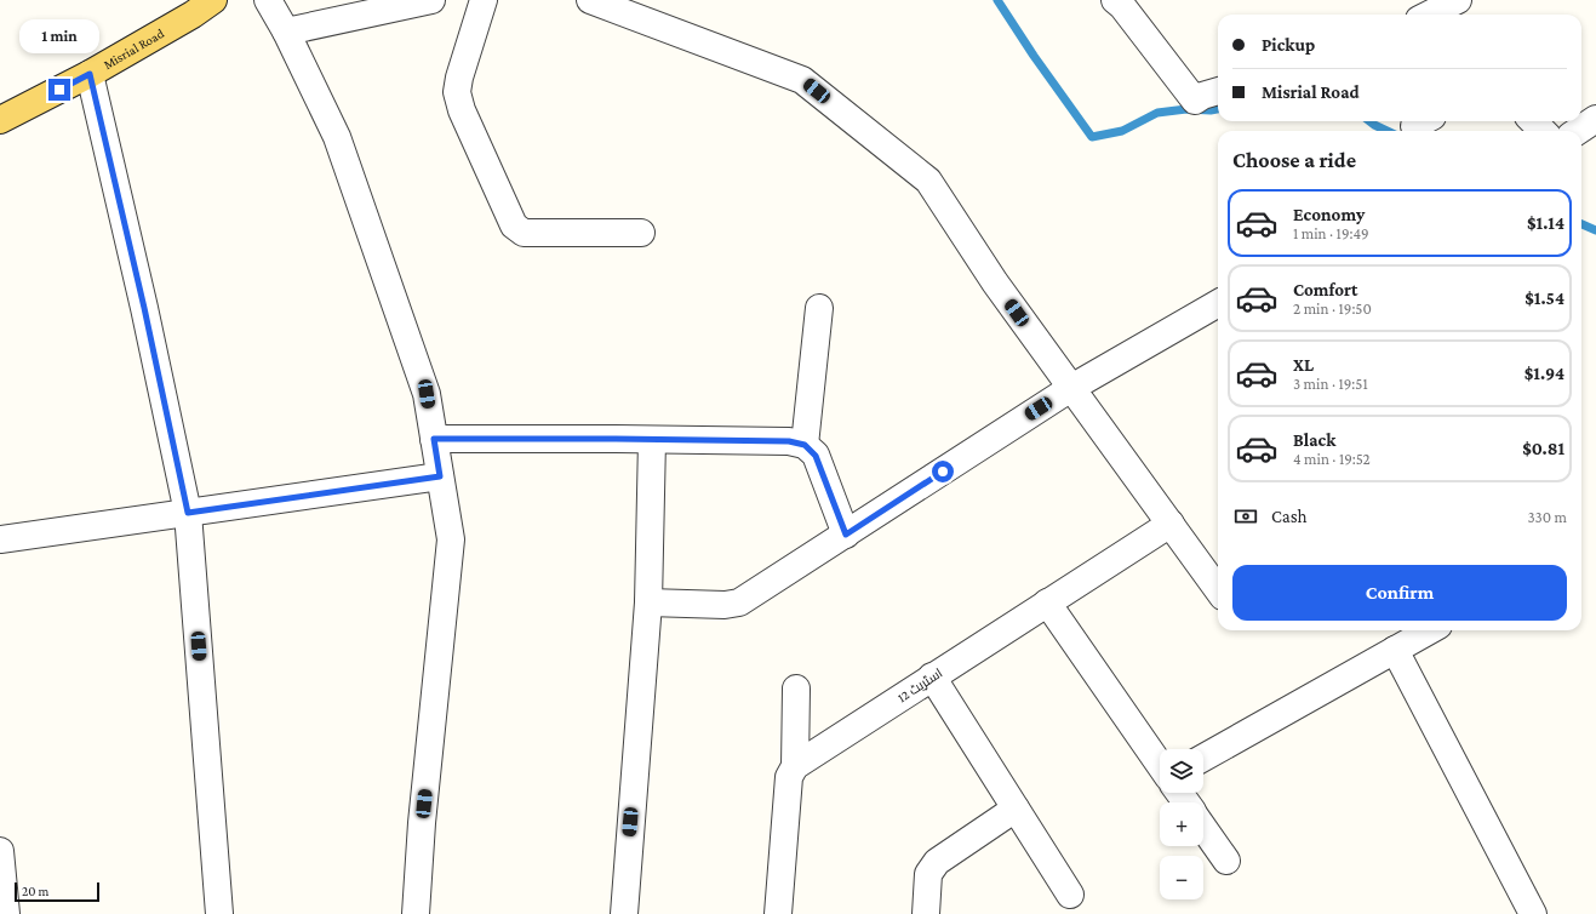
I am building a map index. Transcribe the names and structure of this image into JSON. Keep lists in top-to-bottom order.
{
  "streets": {
    "main road": ["Misrial Road"],
    "street": ["اسٹریٹ 12"]
  },
  "scale_bar": "20 m",
  "page": {
    "banner": ["Pickup", "Misrial Road"],
    "bubble": "1 min",
    "heading": "Choose a ride",
    "list": [
      {
        "name": "Economy",
        "note": "1 min · 19:49",
        "value": "$1.14"
      },
      {
        "name": "Comfort",
        "note": "2 min · 19:50",
        "value": "$1.54"
      },
      {
        "name": "XL",
        "note": "3 min · 19:51",
        "value": "$1.94"
      },
      {
        "name": "Black",
        "note": "4 min · 19:52",
        "value": "$0.81"
      }
    ],
    "pay": ["Cash", "330 m"],
    "buttons": "Confirm",
    "map_buttons": ["+", "−"],
    "scale": "20 m"
  }
}
